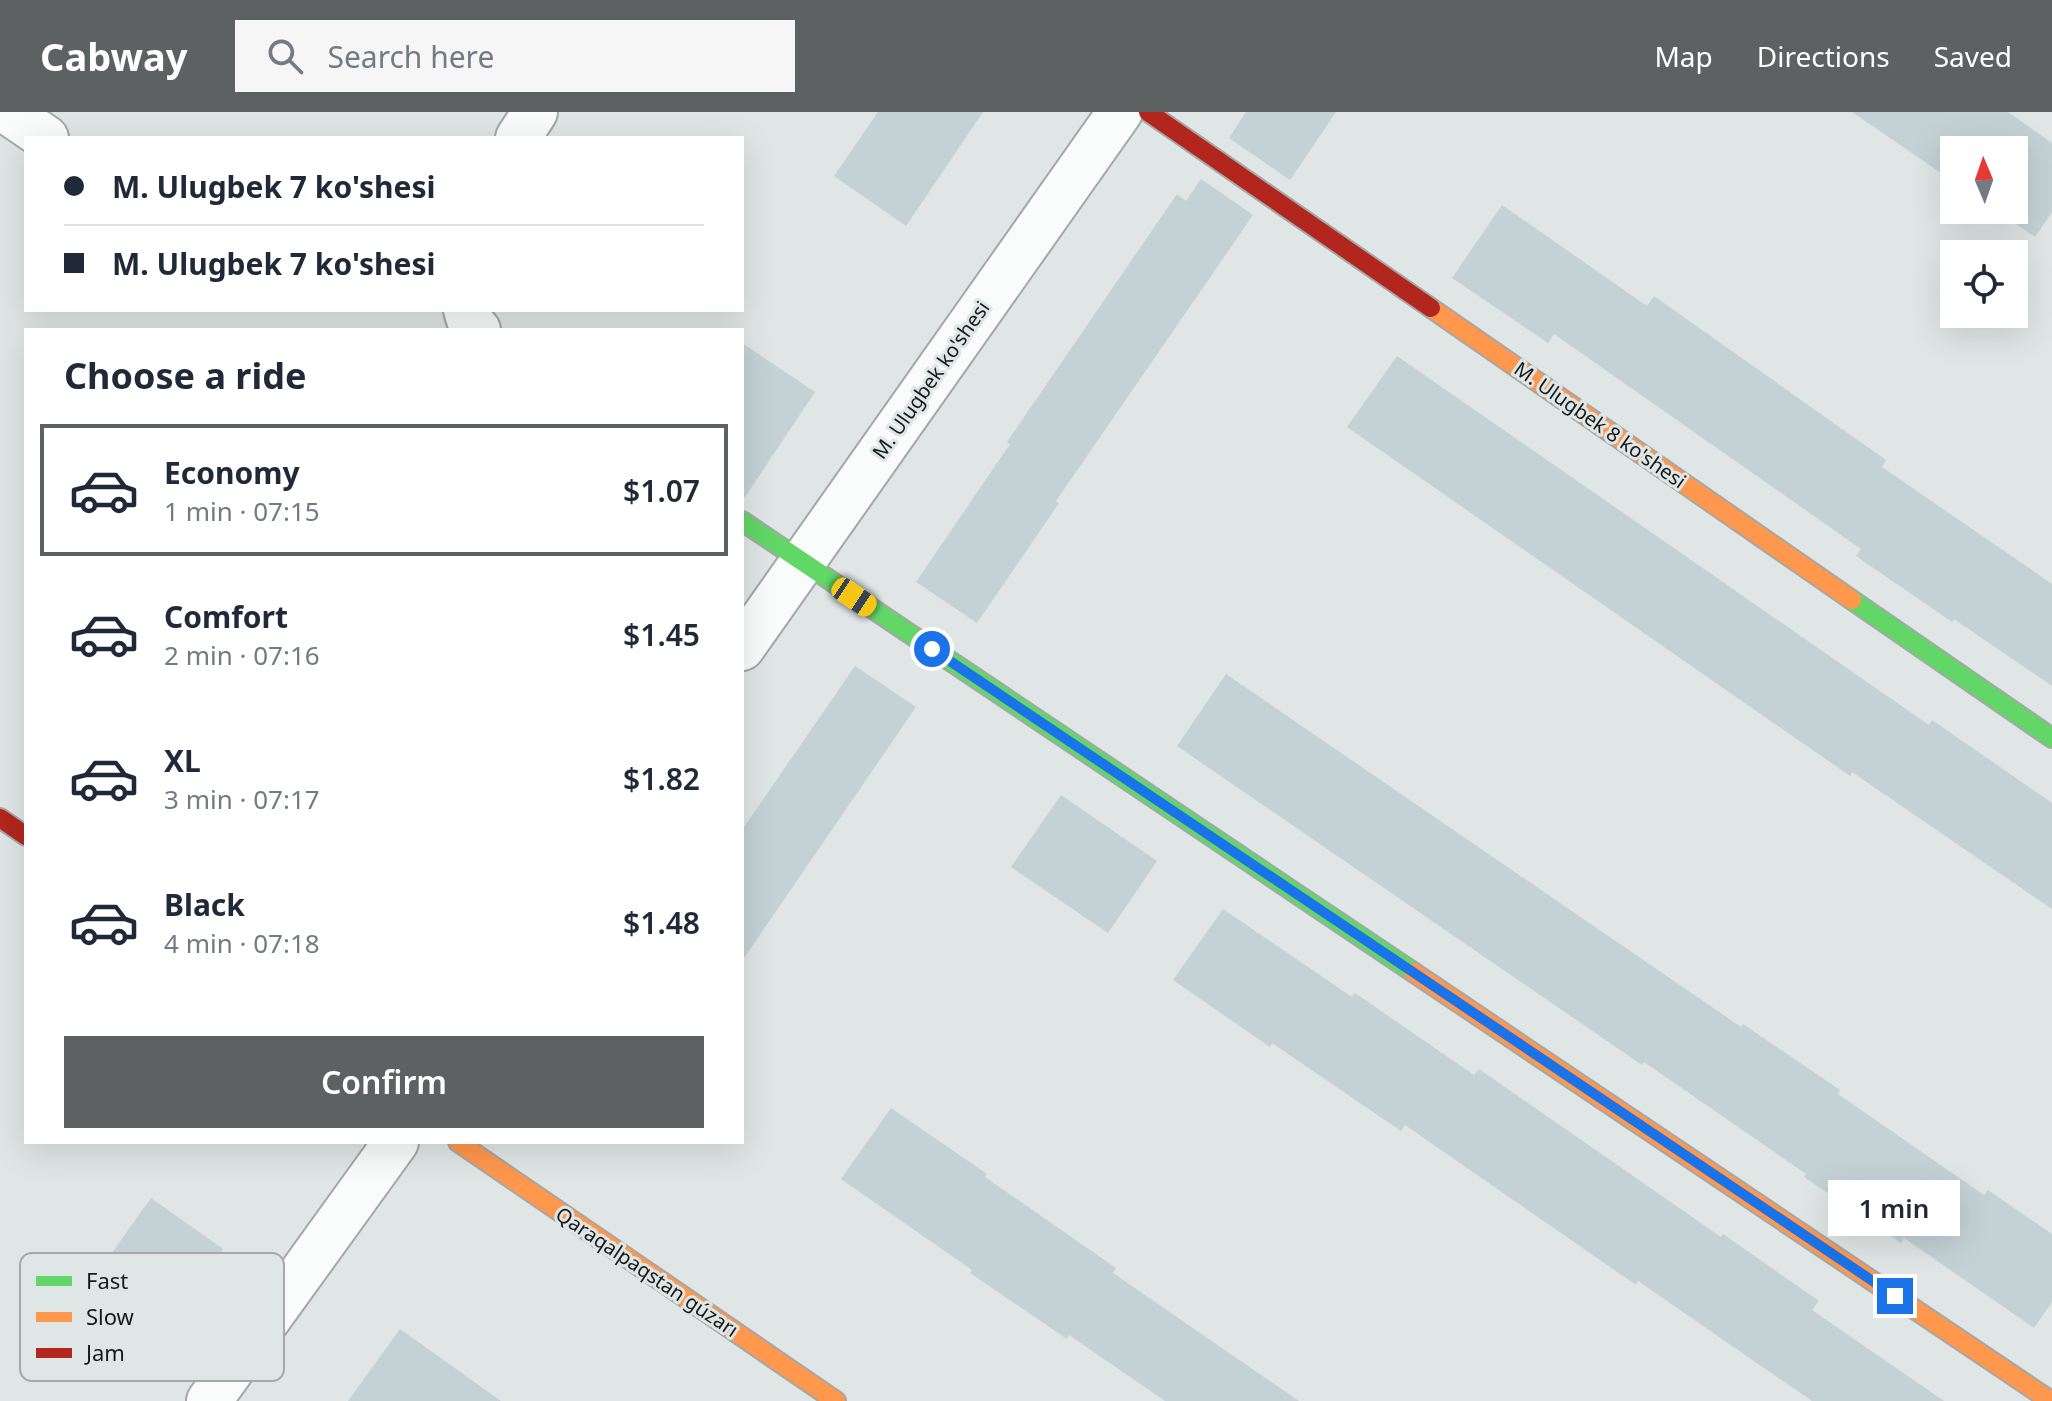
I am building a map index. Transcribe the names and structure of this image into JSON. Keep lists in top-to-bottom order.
{
  "streets": {
    "street": ["M. Ulugbek ko'shesi", "M. Ulugbek 8 ko'shesi", "Qaraqalpaqstan gúzarı"]
  },
  "legend": ["Fast", "Slow", "Jam"],
  "north": "top",
  "page": {
    "header": "Cabway",
    "search": "Search here",
    "nav": ["Map", "Directions", "Saved"],
    "banner": ["M. Ulugbek 7 ko'shesi", "M. Ulugbek 7 ko'shesi"],
    "heading": "Choose a ride",
    "list": [
      {
        "name": "Economy",
        "note": "1 min · 07:15",
        "value": "$1.07"
      },
      {
        "name": "Comfort",
        "note": "2 min · 07:16",
        "value": "$1.45"
      },
      {
        "name": "XL",
        "note": "3 min · 07:17",
        "value": "$1.82"
      },
      {
        "name": "Black",
        "note": "4 min · 07:18",
        "value": "$1.48"
      }
    ],
    "buttons": "Confirm",
    "bubble": "1 min"
  }
}
